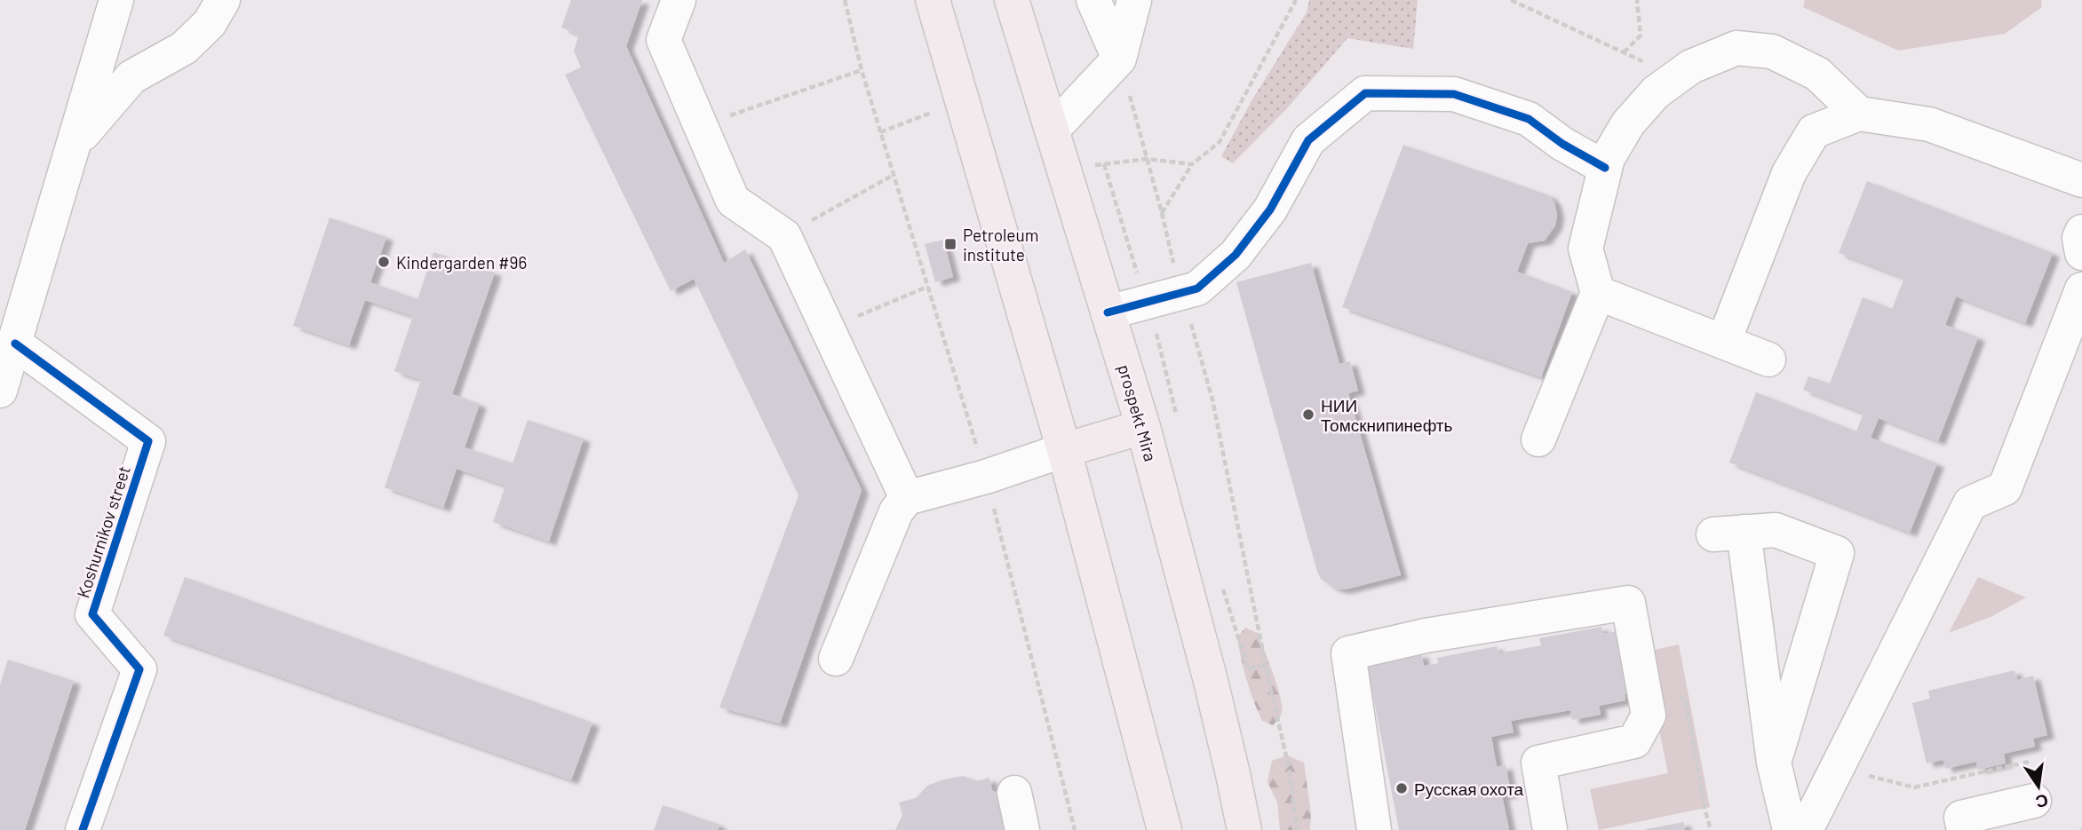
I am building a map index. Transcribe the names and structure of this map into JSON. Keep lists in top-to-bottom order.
{
  "streets": {
    "main road": ["prospekt Mira"],
    "street": ["Koshurnikov street"]
  },
  "places": {
    "transit": ["Petroleum institute"],
    "other": ["Kindergarden #96", "НИИ Томскнипинефть", "Русская охота"]
  },
  "north": "bottom"
}
